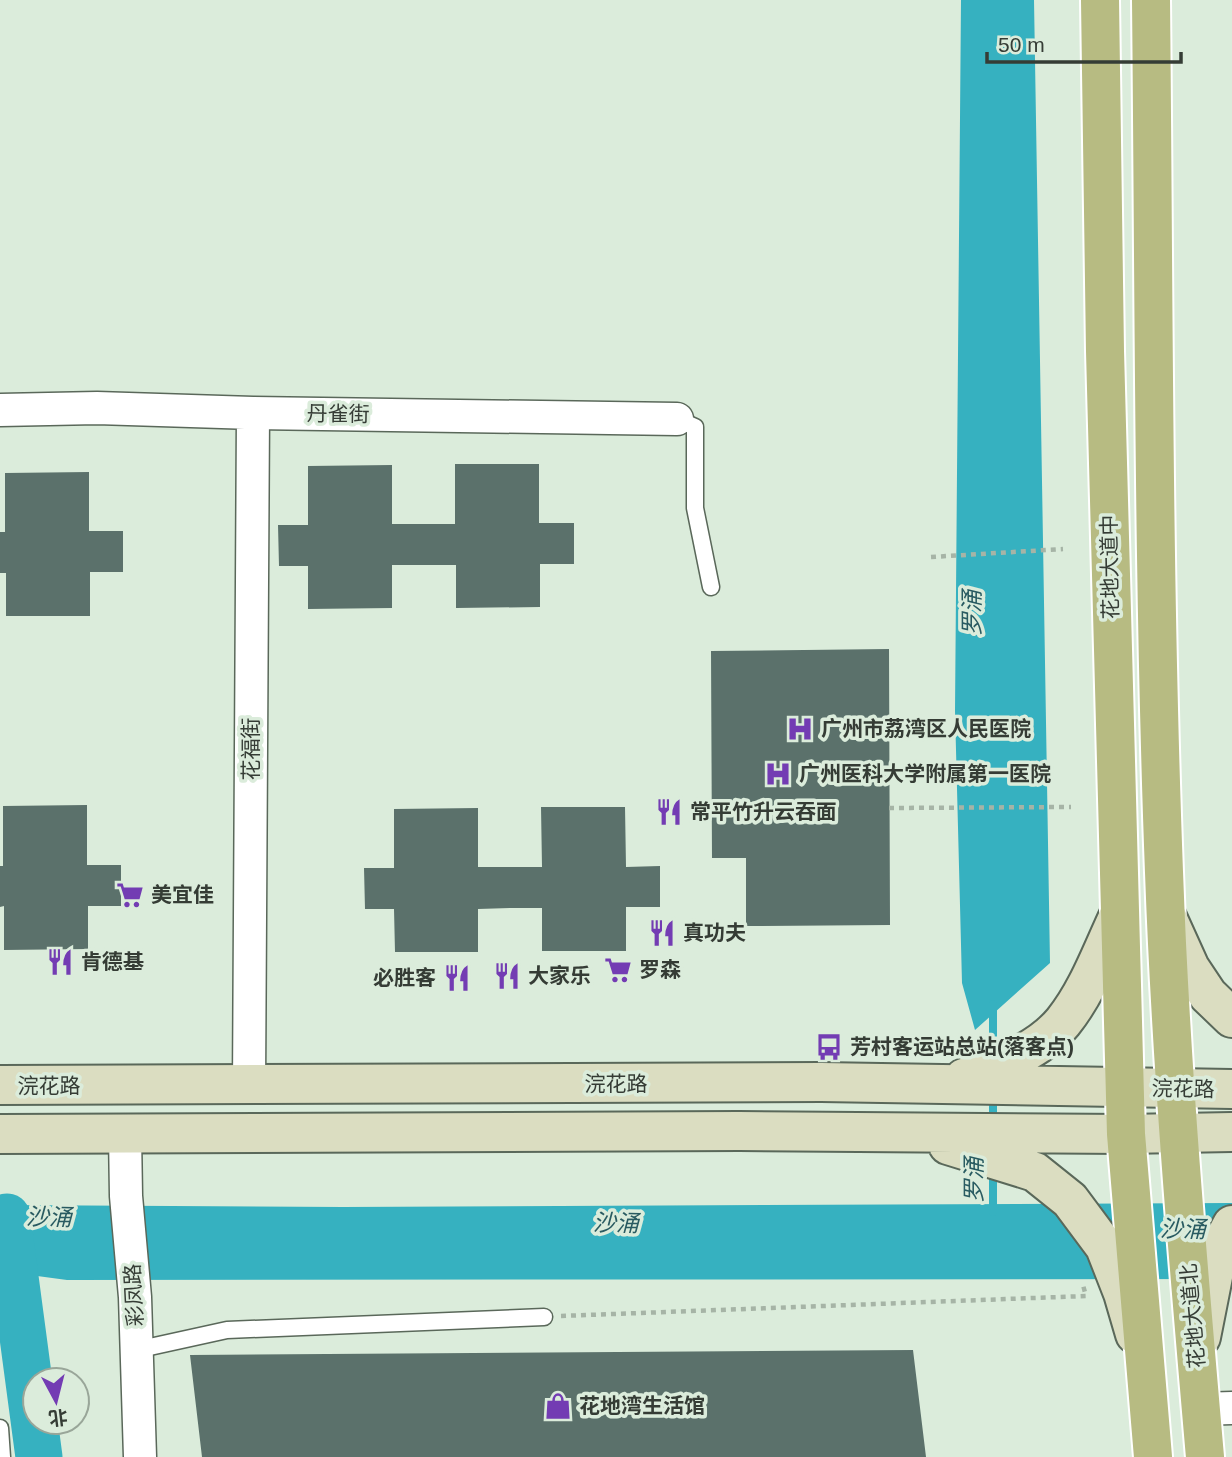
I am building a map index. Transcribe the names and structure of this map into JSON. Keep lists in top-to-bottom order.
{
  "streets": {
    "main road": ["花地大道中", "浣花路", "花地大道北"],
    "street": ["丹雀街", "花福街", "彩凤路"]
  },
  "crossings": [
    ["丹雀街", "花福街"],
    ["花地大道中", "浣花路"],
    ["花福街", "浣花路"],
    ["浣花路", "花地大道北"]
  ],
  "water": ["罗涌", "沙涌"],
  "places": {
    "hospital": ["广州市荔湾区人民医院", "广州医科大学附属第一医院"],
    "restaurant": [
      "常平竹升云吞面",
      "真功夫",
      "肯德基",
      "大家乐",
      "必胜客"
    ],
    "supermarket": ["美宜佳", "罗森"],
    "bus stop": ["芳村客运站总站(落客点)"],
    "shop": ["花地湾生活馆"]
  },
  "scale_bar": "50 m",
  "north": "bottom"
}
